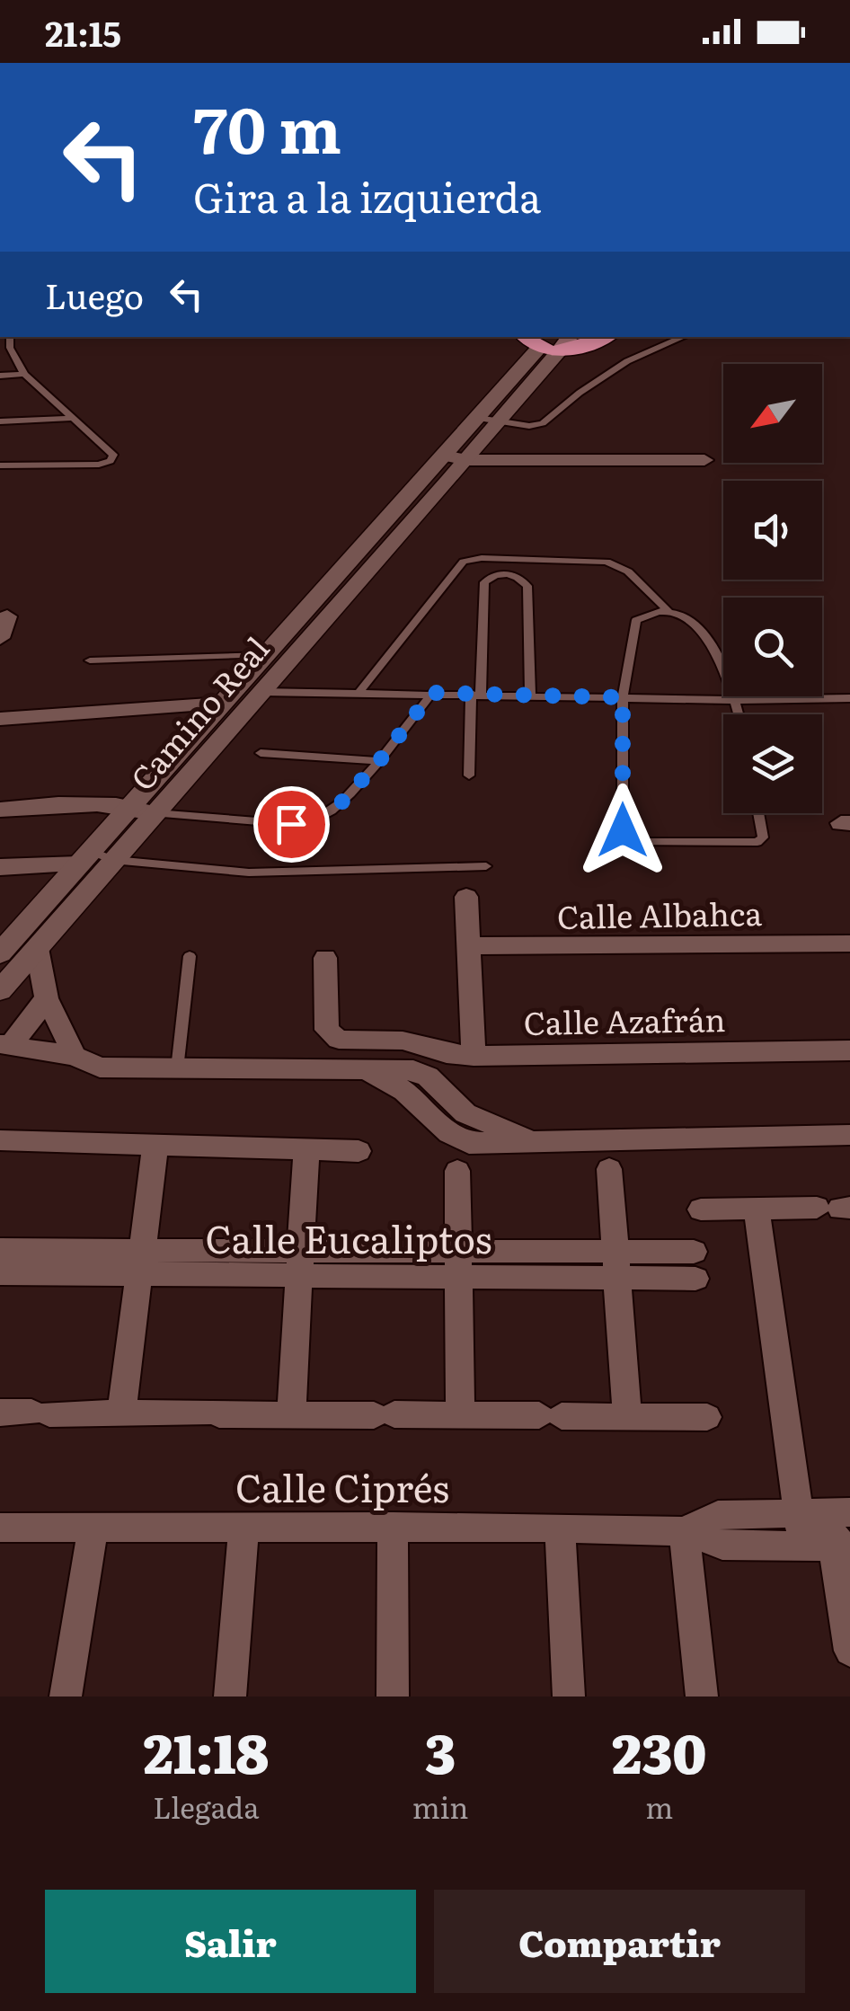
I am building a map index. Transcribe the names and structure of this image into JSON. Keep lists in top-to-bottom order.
{
  "streets": {
    "street": [
      "Camino Real",
      "Calle Albahca",
      "Calle Azafrán",
      "Calle Eucaliptos",
      "Calle Ciprés"
    ]
  },
  "north": "bottom left",
  "page": {
    "status": "21:15",
    "turn": ["70 m", "Gira a la izquierda"],
    "then": "Luego",
    "eta": [
      "21:18",
      "Llegada",
      "3",
      "min",
      "230",
      "m"
    ],
    "buttons": ["Salir", "Compartir"]
  }
}
